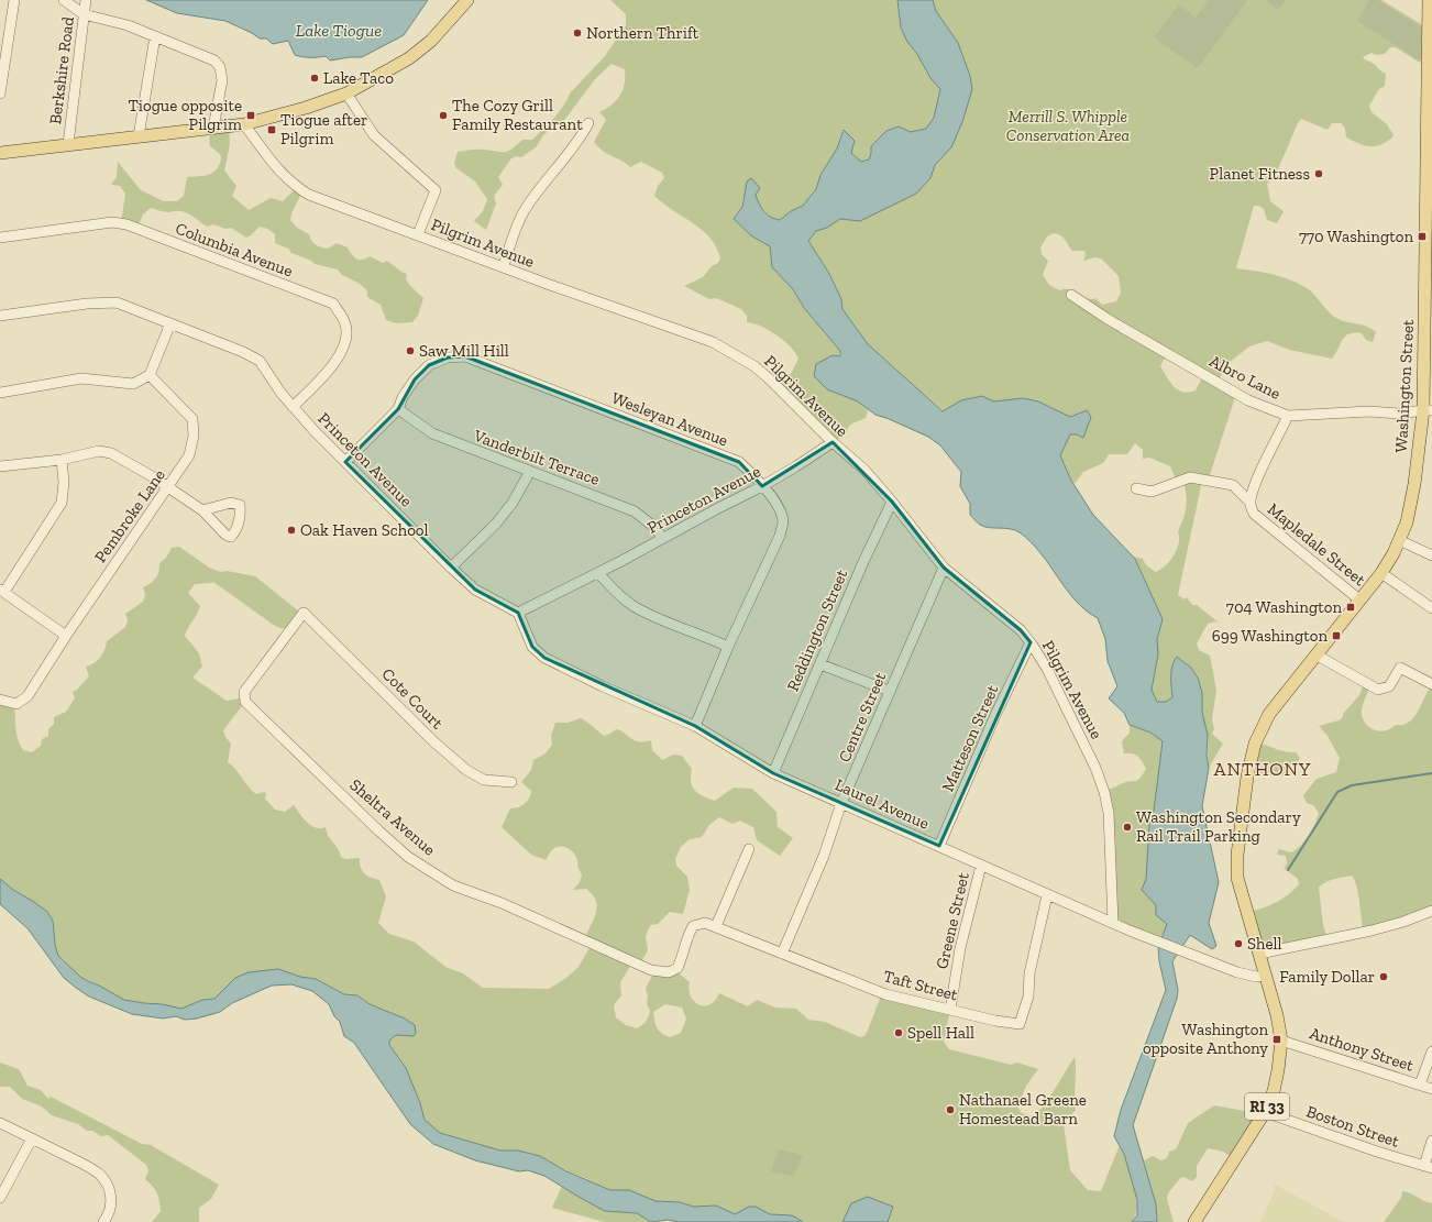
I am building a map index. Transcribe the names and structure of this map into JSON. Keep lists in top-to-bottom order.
{
  "streets": {
    "main road": ["Washington Street", "RI 33"],
    "street": [
      "Berkshire Road",
      "Pilgrim Avenue",
      "Columbia Avenue",
      "Albro Lane",
      "Wesleyan Avenue",
      "Vanderbilt Terrace",
      "Princeton Avenue",
      "Pembroke Lane",
      "Mapledale Street",
      "Reddington Street",
      "Cote Court",
      "Centre Street",
      "Matteson Street",
      "Laurel Avenue",
      "Sheltra Avenue",
      "Greene Street",
      "Taft Street",
      "Anthony Street",
      "Boston Street"
    ]
  },
  "crossings": [
    ["Pilgrim Avenue", "Princeton Avenue"],
    ["Pilgrim Avenue", "Reddington Street"],
    ["Pilgrim Avenue", "Centre Street"],
    ["Pilgrim Avenue", "Matteson Street"],
    ["Pilgrim Avenue", "Laurel Avenue"],
    ["Columbia Avenue", "Princeton Avenue"],
    ["Albro Lane", "Washington Street"],
    ["Albro Lane", "Mapledale Street"],
    ["Washington Street", "Mapledale Street"],
    ["Washington Street", "Laurel Avenue"],
    ["Washington Street", "Anthony Street"],
    ["Washington Street", "Boston Street"],
    ["Wesleyan Avenue", "Vanderbilt Terrace"],
    ["Wesleyan Avenue", "Princeton Avenue"],
    ["Wesleyan Avenue", "Laurel Avenue"],
    ["Vanderbilt Terrace", "Princeton Avenue"],
    ["Princeton Avenue", "Laurel Avenue"],
    ["Reddington Street", "Laurel Avenue"],
    ["Cote Court", "Sheltra Avenue"],
    ["Centre Street", "Laurel Avenue"],
    ["Centre Street", "Taft Street"],
    ["Matteson Street", "Laurel Avenue"],
    ["Laurel Avenue", "Greene Street"],
    ["Laurel Avenue", "Taft Street"],
    ["Sheltra Avenue", "Taft Street"],
    ["Greene Street", "Taft Street"]
  ],
  "districts": ["ANTHONY"],
  "water": ["Lake Tiogue"],
  "parks": ["Merrill S. Whipple Conservation Area"],
  "places": {
    "other": [
      "Northern Thrift",
      "Lake Taco",
      "The Cozy Grill Family Restaurant",
      "Planet Fitness",
      "Saw Mill Hill",
      "Oak Haven School",
      "Washington Secondary Rail Trail Parking",
      "Shell",
      "Family Dollar",
      "Spell Hall",
      "Nathanael Greene Homestead Barn"
    ],
    "transit": [
      "Tiogue opposite Pilgrim",
      "Tiogue after Pilgrim",
      "770 Washington",
      "704 Washington",
      "699 Washington",
      "Washington opposite Anthony"
    ]
  }
}
